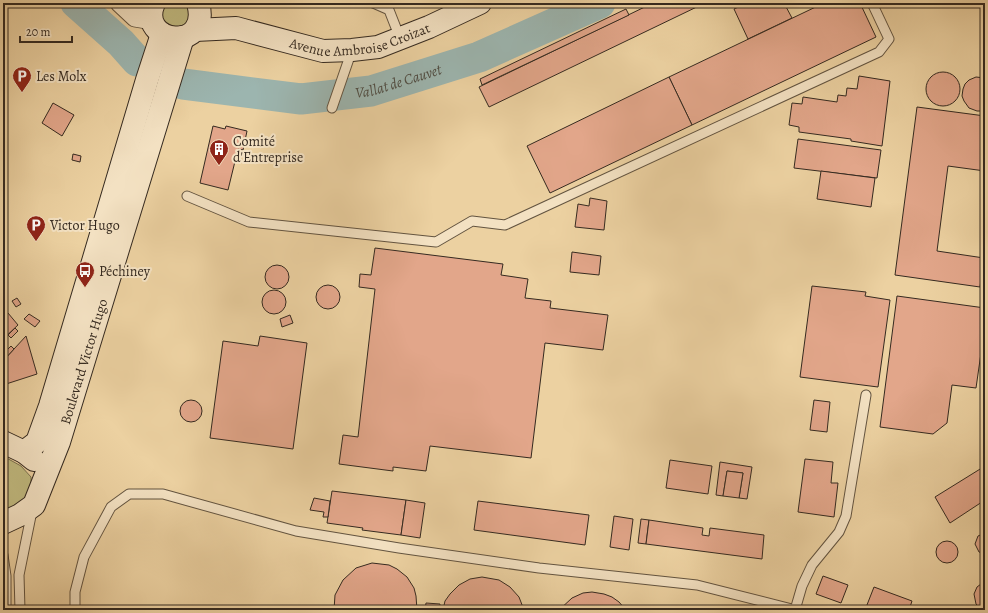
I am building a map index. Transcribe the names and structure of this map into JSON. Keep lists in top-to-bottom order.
{
  "streets": {
    "main road": ["Avenue Ambroise Croizat", "Boulevard Victor Hugo"]
  },
  "crossings": [
    ["Avenue Ambroise Croizat", "Boulevard Victor Hugo"]
  ],
  "water": ["Vallat de Cauvet"],
  "places": {
    "parking": ["Les Molx", "Victor Hugo"],
    "building": ["Comité d'Entreprise"],
    "bus stop": ["Péchiney"]
  },
  "scale_bar": "20 m"
}
